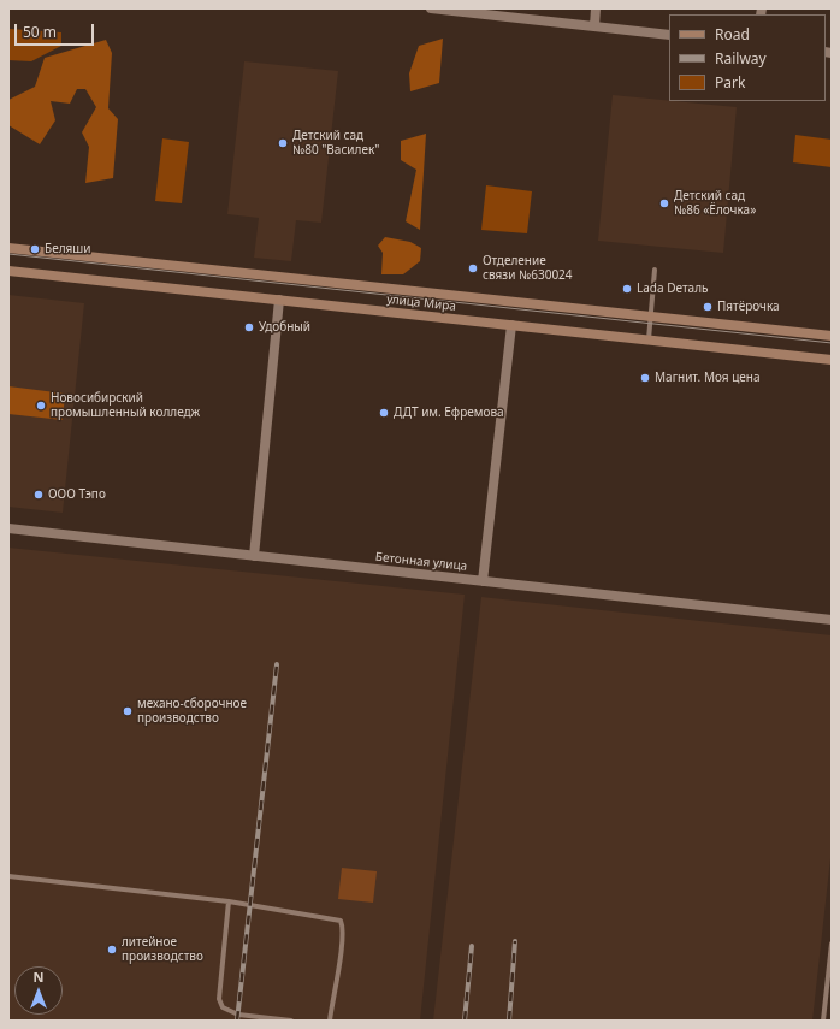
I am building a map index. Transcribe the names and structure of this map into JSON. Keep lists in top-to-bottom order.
{
  "streets": {
    "street": ["улица Мира", "Бетонная улица"]
  },
  "places": [
    "Детский сад №80 \"Василек\"",
    "Детский сад №86 «Ёлочка»",
    "Беляши",
    "Отделение связи №630024",
    "Lada Dеталь",
    "Пятёрочка",
    "Удобный",
    "Магнит. Моя цена",
    "Новосибирский промышленный колледж",
    "ДДТ им. Ефремова",
    "ООО Тэпо",
    "механо-сборочное производство",
    "литейное производство"
  ],
  "legend": ["Road", "Railway", "Park"],
  "scale_bar": "50 m",
  "north": "top"
}
